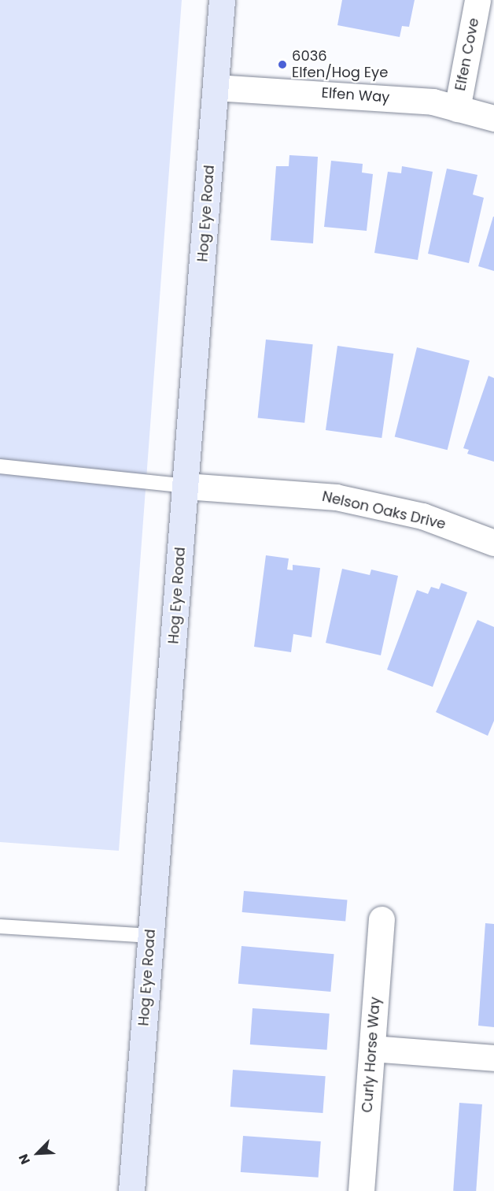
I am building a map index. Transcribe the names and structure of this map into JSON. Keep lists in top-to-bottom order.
{
  "streets": {
    "street": [
      "Elfen Cove",
      "Elfen Way",
      "Hog Eye Road",
      "Nelson Oaks Drive",
      "Curly Horse Way"
    ]
  },
  "crossings": [
    ["Elfen Cove", "Elfen Way"],
    ["Elfen Way", "Hog Eye Road"],
    ["Hog Eye Road", "Nelson Oaks Drive"]
  ],
  "places": ["6036 Elfen/Hog Eye"],
  "north": "bottom left"
}
